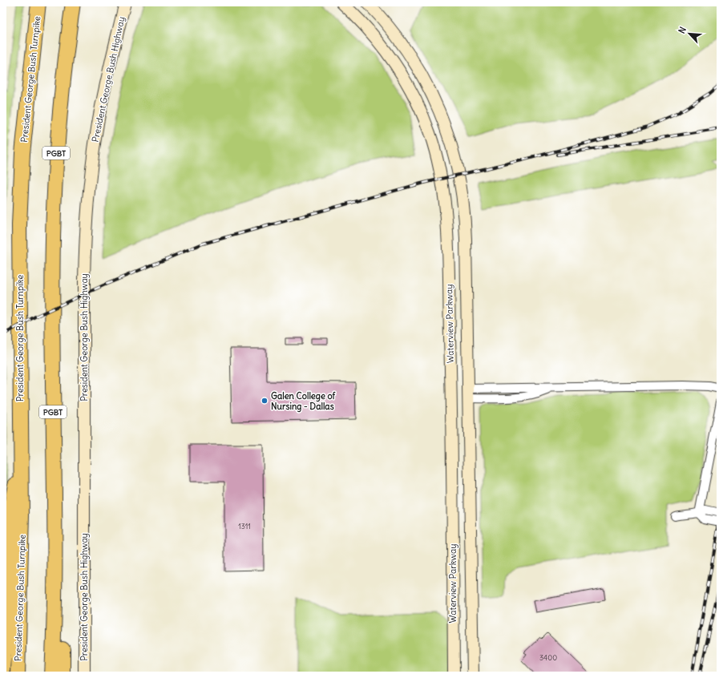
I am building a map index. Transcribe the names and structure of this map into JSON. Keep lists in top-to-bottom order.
{
  "streets": {
    "highway": ["President George Bush Turnpike", "PGBT"],
    "main road": ["President George Bush Highway", "Waterview Parkway"]
  },
  "places": ["Galen College of Nursing - Dallas"],
  "house_numbers": ["1311", "3400"],
  "north": "top left"
}
